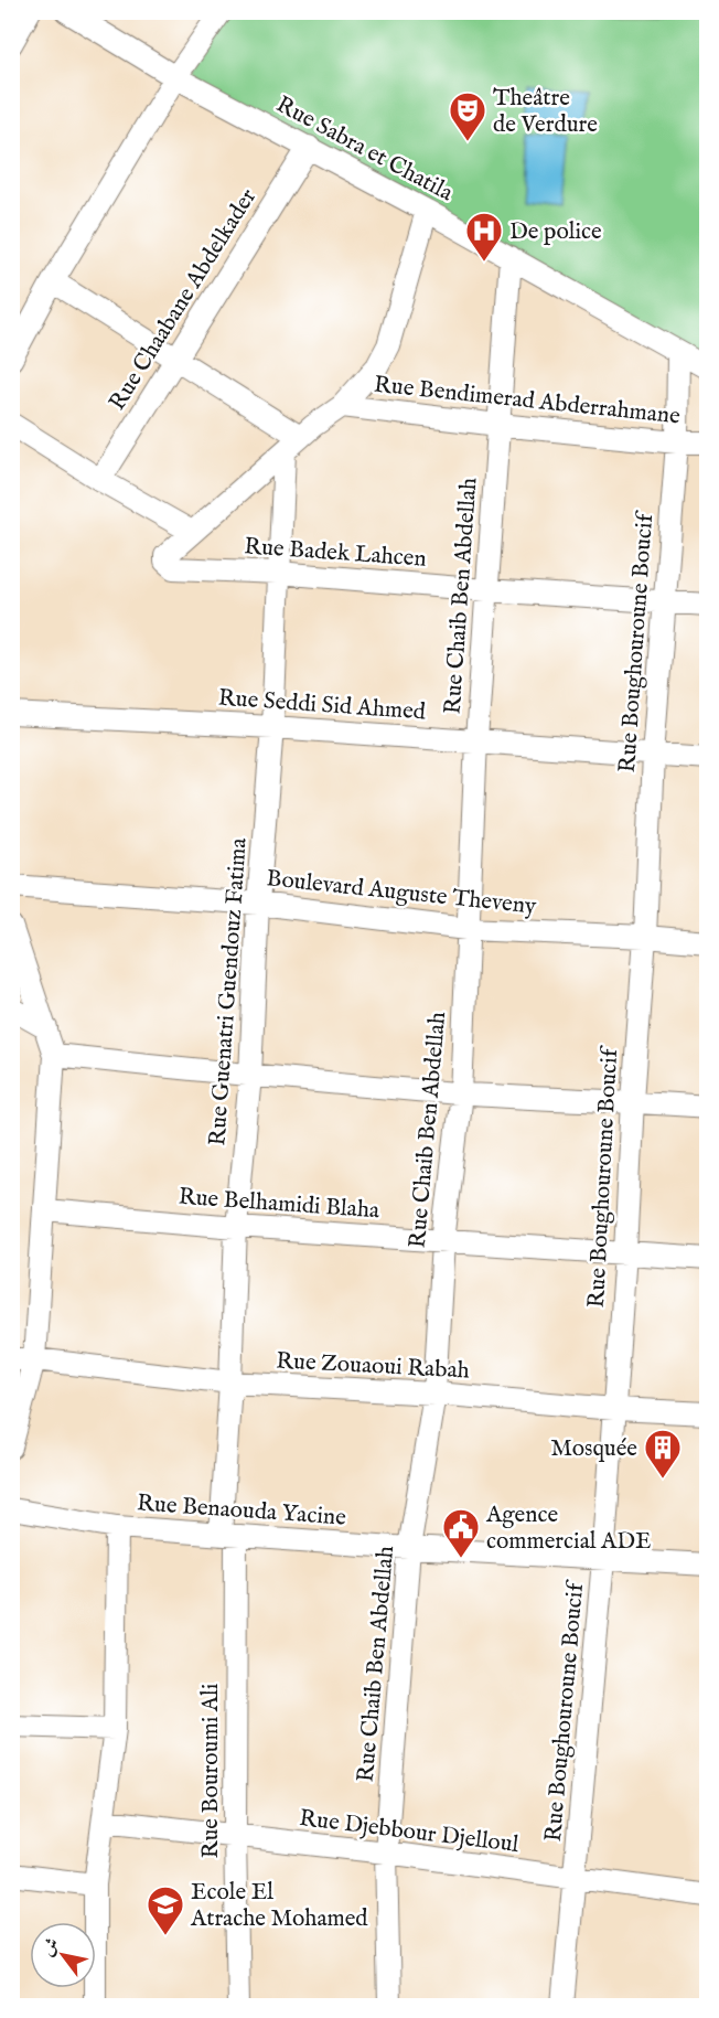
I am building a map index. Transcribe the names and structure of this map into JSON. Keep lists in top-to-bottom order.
{
  "streets": {
    "street": [
      "Rue Sabra et Chatila",
      "Rue Chaabane Abdelkader",
      "Rue Bendimerad Abderrahmane",
      "Rue Badek Lahcen",
      "Rue Chaib Ben Abdellah",
      "Rue Boughouroune Boucif",
      "Rue Seddi Sid Ahmed",
      "Boulevard Auguste Theveny",
      "Rue Guenatri Guendouz Fatima",
      "Rue Belhamidi Blaha",
      "Rue Zouaoui Rabah",
      "Rue Benaouda Yacine",
      "Rue Bouroumi Ali",
      "Rue Djebbour Djelloul"
    ]
  },
  "crossings": [
    ["Rue Sabra et Chatila", "Rue Chaabane Abdelkader"],
    ["Rue Sabra et Chatila", "Rue Chaib Ben Abdellah"],
    ["Rue Sabra et Chatila", "Rue Boughouroune Boucif"],
    ["Rue Bendimerad Abderrahmane", "Rue Chaib Ben Abdellah"],
    ["Rue Bendimerad Abderrahmane", "Rue Boughouroune Boucif"],
    ["Rue Badek Lahcen", "Rue Chaib Ben Abdellah"],
    ["Rue Badek Lahcen", "Rue Boughouroune Boucif"],
    ["Rue Badek Lahcen", "Rue Guenatri Guendouz Fatima"],
    ["Rue Chaib Ben Abdellah", "Rue Seddi Sid Ahmed"],
    ["Rue Chaib Ben Abdellah", "Boulevard Auguste Theveny"],
    ["Rue Chaib Ben Abdellah", "Rue Belhamidi Blaha"],
    ["Rue Chaib Ben Abdellah", "Rue Zouaoui Rabah"],
    ["Rue Chaib Ben Abdellah", "Rue Benaouda Yacine"],
    ["Rue Chaib Ben Abdellah", "Rue Djebbour Djelloul"],
    ["Rue Boughouroune Boucif", "Rue Seddi Sid Ahmed"],
    ["Rue Boughouroune Boucif", "Boulevard Auguste Theveny"],
    ["Rue Boughouroune Boucif", "Rue Belhamidi Blaha"],
    ["Rue Boughouroune Boucif", "Rue Zouaoui Rabah"],
    ["Rue Boughouroune Boucif", "Rue Benaouda Yacine"],
    ["Rue Boughouroune Boucif", "Rue Djebbour Djelloul"],
    ["Rue Seddi Sid Ahmed", "Rue Guenatri Guendouz Fatima"],
    ["Boulevard Auguste Theveny", "Rue Guenatri Guendouz Fatima"],
    ["Rue Guenatri Guendouz Fatima", "Rue Belhamidi Blaha"],
    ["Rue Guenatri Guendouz Fatima", "Rue Zouaoui Rabah"],
    ["Rue Guenatri Guendouz Fatima", "Rue Benaouda Yacine"],
    ["Rue Guenatri Guendouz Fatima", "Rue Bouroumi Ali"],
    ["Rue Benaouda Yacine", "Rue Bouroumi Ali"],
    ["Rue Bouroumi Ali", "Rue Djebbour Djelloul"]
  ],
  "places": {
    "theatre": ["Theâtre de Verdure"],
    "hospital": ["De police"],
    "building": ["Mosquée"],
    "public building": ["Agence commercial ADE"],
    "school or university": ["Ecole El Atrache Mohamed"]
  },
  "north": "top left"
}
